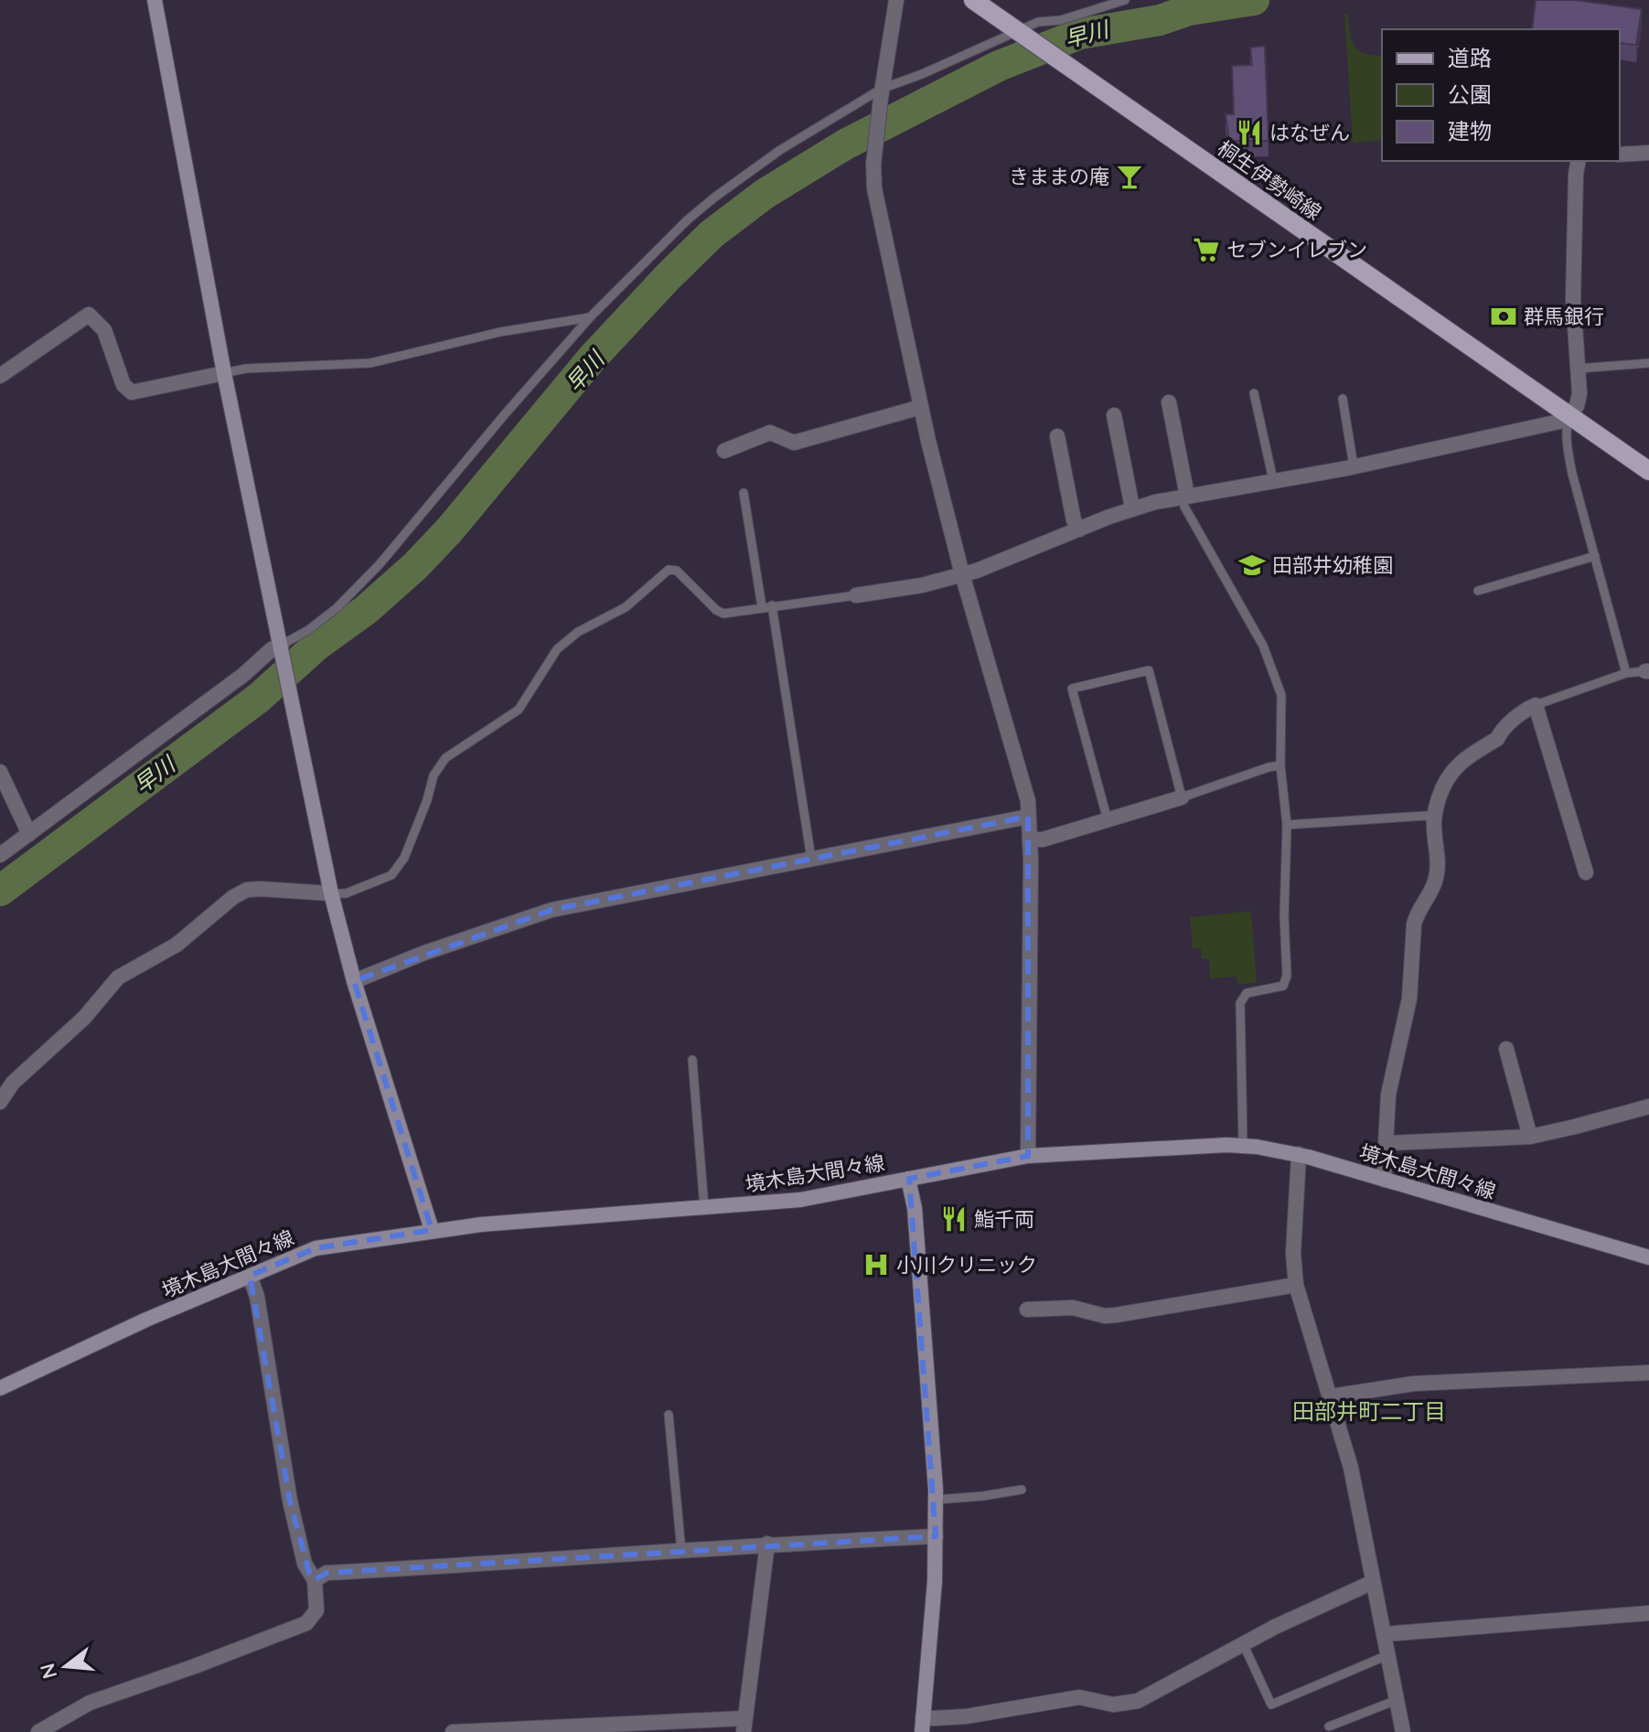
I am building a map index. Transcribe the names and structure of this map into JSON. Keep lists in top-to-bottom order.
{
  "streets": {
    "main road": ["桐生伊勢崎線"],
    "street": ["境木島大間々線"]
  },
  "districts": ["田部井町二丁目"],
  "water": ["早川"],
  "places": {
    "restaurant": ["はなぜん", "鮨千両"],
    "bar": ["きままの庵"],
    "supermarket": ["セブンイレブン"],
    "bank": ["群馬銀行"],
    "school or university": ["田部井幼稚園"],
    "hospital": ["小川クリニック"]
  },
  "legend": ["道路", "公園", "建物"],
  "north": "left"
}
